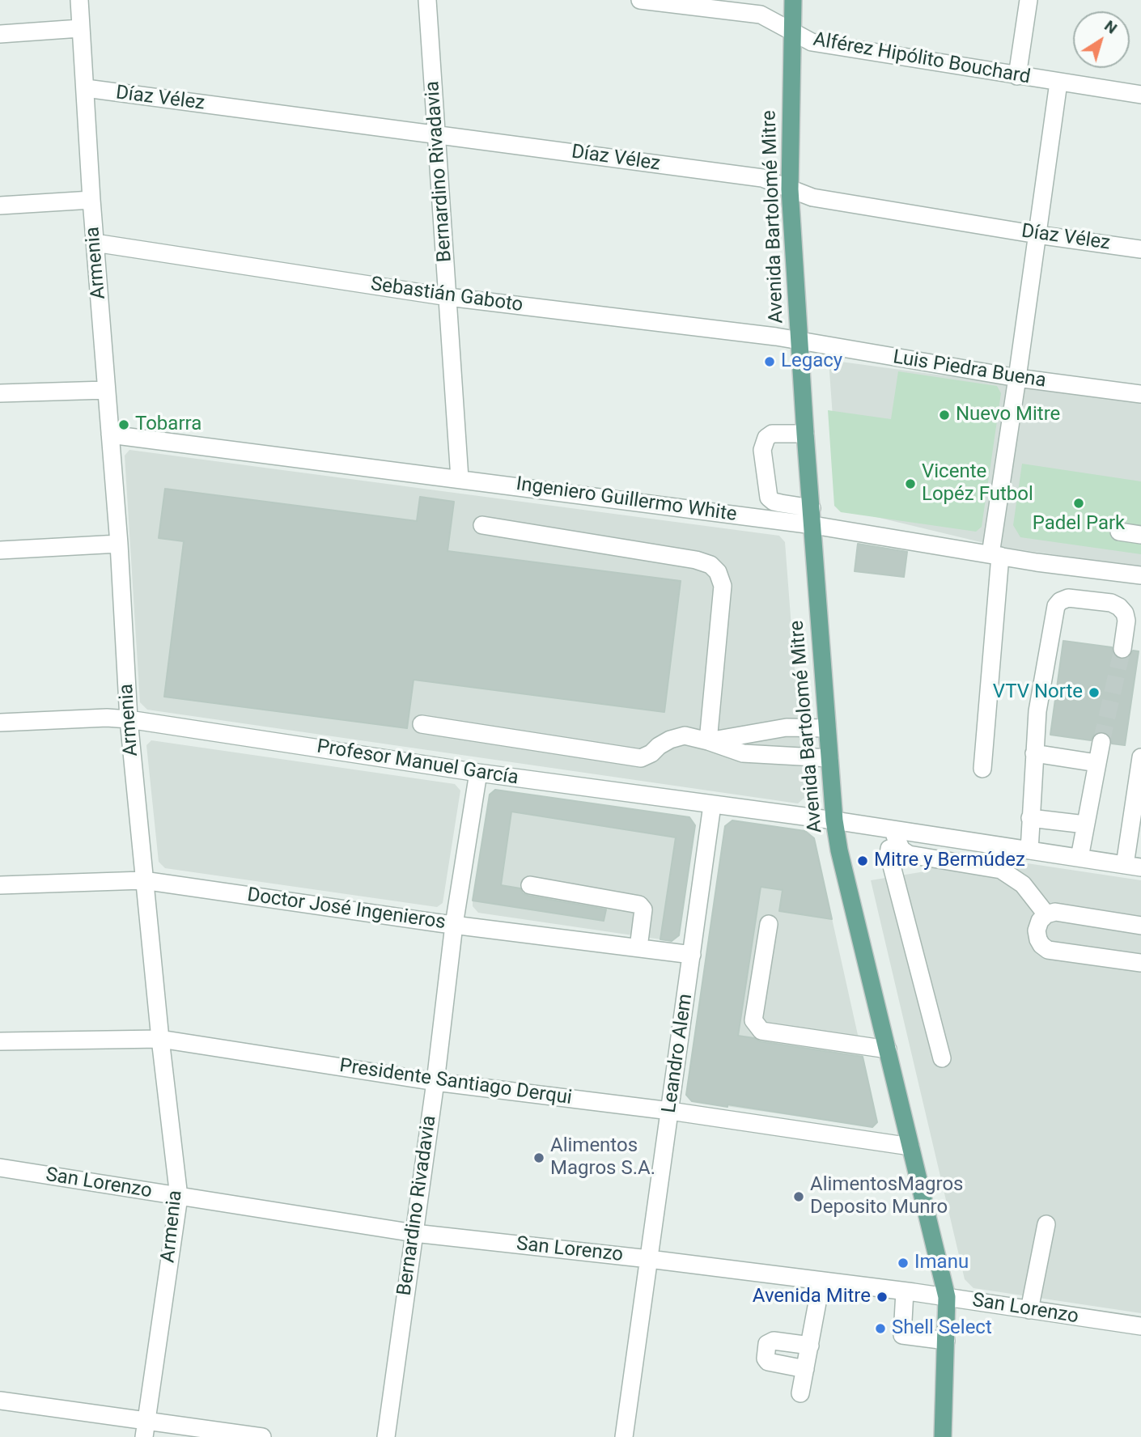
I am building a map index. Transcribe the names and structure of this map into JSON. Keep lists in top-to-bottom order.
{
  "streets": {
    "main road": ["Avenida Bartolomé Mitre"],
    "street": [
      "Alférez Hipólito Bouchard",
      "Díaz Vélez",
      "Bernardino Rivadavia",
      "Armenia",
      "Sebastián Gaboto",
      "Luis Piedra Buena",
      "Ingeniero Guillermo White",
      "Profesor Manuel García",
      "Doctor José Ingenieros",
      "Leandro Alem",
      "Presidente Santiago Derqui",
      "San Lorenzo"
    ]
  },
  "crossings": [
    ["Alférez Hipólito Bouchard", "Avenida Bartolomé Mitre"],
    ["Díaz Vélez", "Bernardino Rivadavia"],
    ["Díaz Vélez", "Avenida Bartolomé Mitre"],
    ["Díaz Vélez", "Armenia"],
    ["Bernardino Rivadavia", "Sebastián Gaboto"],
    ["Bernardino Rivadavia", "Ingeniero Guillermo White"],
    ["Bernardino Rivadavia", "Profesor Manuel García"],
    ["Bernardino Rivadavia", "Doctor José Ingenieros"],
    ["Bernardino Rivadavia", "Presidente Santiago Derqui"],
    ["Bernardino Rivadavia", "San Lorenzo"],
    ["Avenida Bartolomé Mitre", "Sebastián Gaboto"],
    ["Avenida Bartolomé Mitre", "Luis Piedra Buena"],
    ["Avenida Bartolomé Mitre", "Ingeniero Guillermo White"],
    ["Avenida Bartolomé Mitre", "Profesor Manuel García"],
    ["Avenida Bartolomé Mitre", "Presidente Santiago Derqui"],
    ["Avenida Bartolomé Mitre", "San Lorenzo"],
    ["Armenia", "Sebastián Gaboto"],
    ["Armenia", "Ingeniero Guillermo White"],
    ["Armenia", "Profesor Manuel García"],
    ["Armenia", "Doctor José Ingenieros"],
    ["Armenia", "Presidente Santiago Derqui"],
    ["Armenia", "San Lorenzo"],
    ["Sebastián Gaboto", "Luis Piedra Buena"],
    ["Profesor Manuel García", "Leandro Alem"],
    ["Doctor José Ingenieros", "Leandro Alem"],
    ["Leandro Alem", "Presidente Santiago Derqui"],
    ["Leandro Alem", "San Lorenzo"]
  ],
  "places": [
    "Legacy",
    "Nuevo Mitre",
    "Tobarra",
    "Vicente Lopéz Futbol",
    "Padel Park",
    "VTV Norte",
    "Mitre y Bermúdez",
    "Alimentos Magros S.A.",
    "AlimentosMagros Deposito Munro",
    "Imanu",
    "Avenida Mitre",
    "Shell Select"
  ],
  "north": "top right"
}
